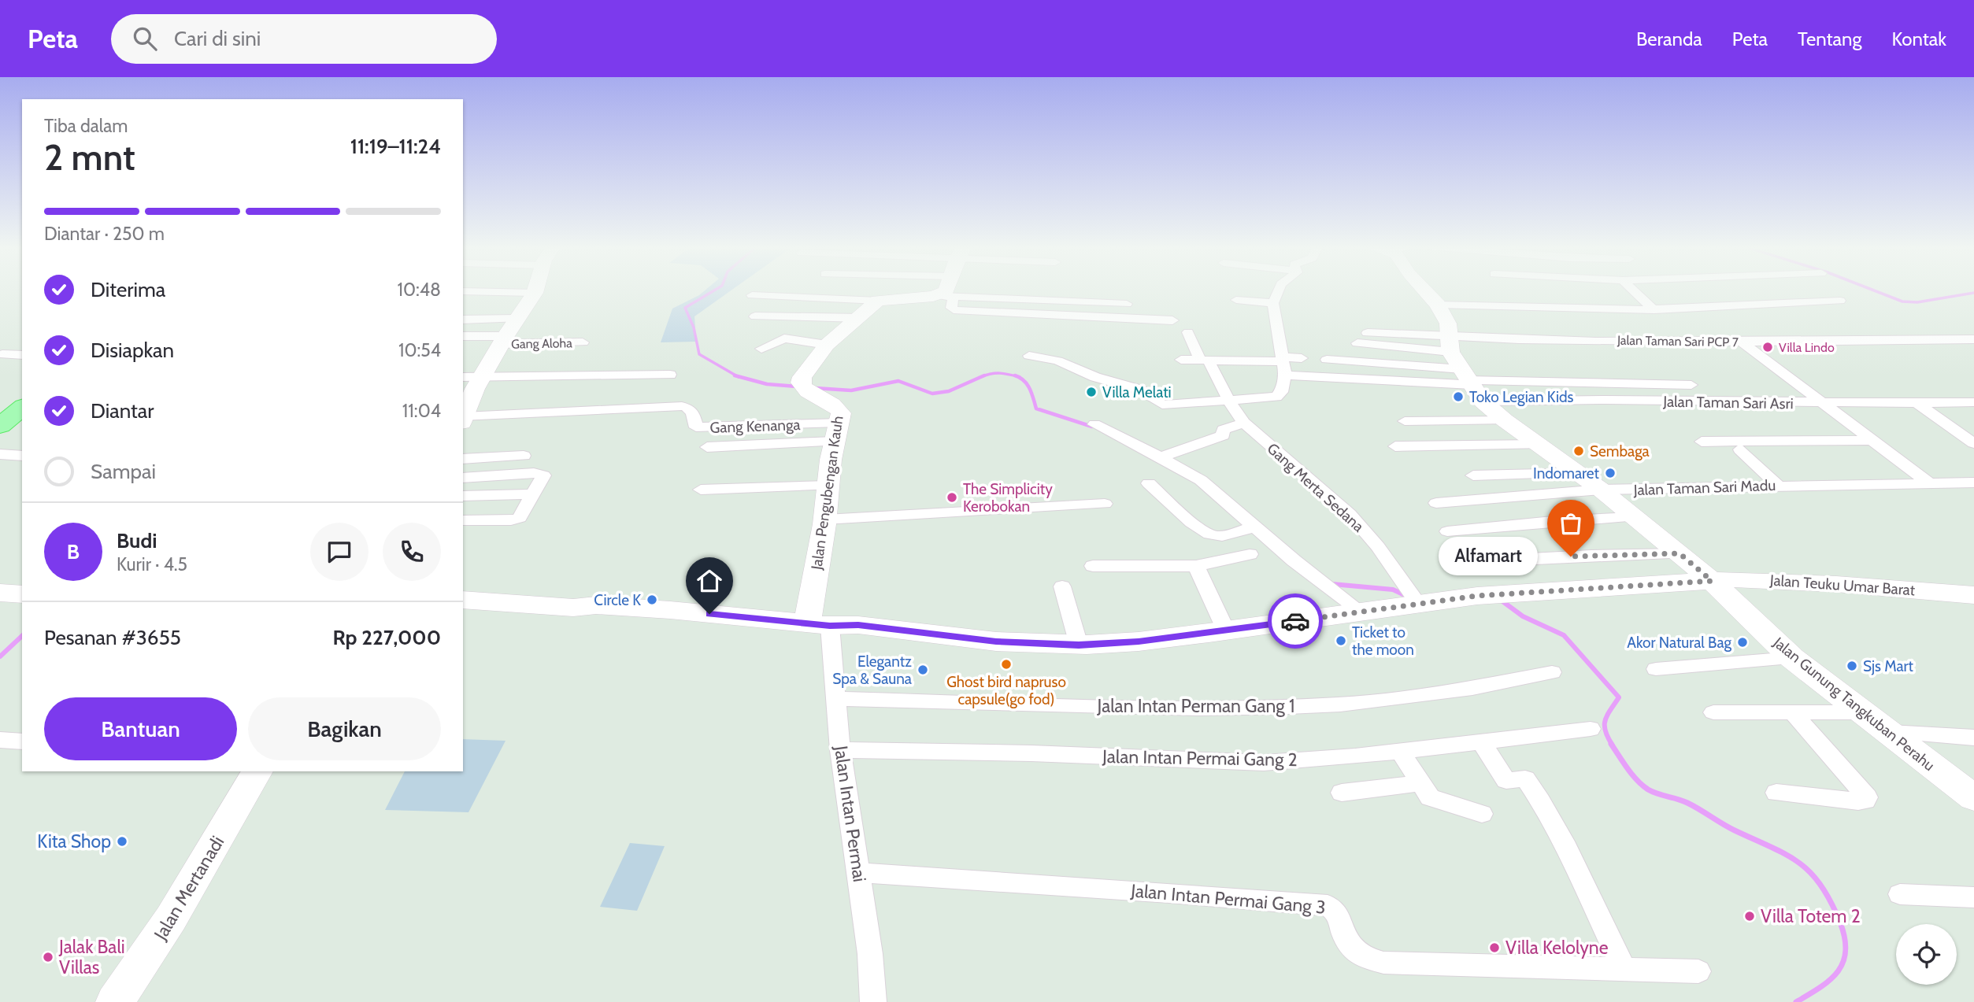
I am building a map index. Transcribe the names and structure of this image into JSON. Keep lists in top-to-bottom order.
{
  "streets": {
    "street": [
      "Jalan Taman Sari PCP 7",
      "Gang Aloha",
      "Jalan Taman Sari Asri",
      "Gang Kenanga",
      "Gang Merta Sedana",
      "Jalan Taman Sari Madu",
      "Jalan Pengubengan Kauh",
      "Jalan Teuku Umar Barat",
      "Jalan Gunung Tangkuban Perahu",
      "Jalan Intan Perman Gang 1",
      "Jalan Intan Permai Gang 2",
      "Jalan Intan Permai",
      "Jalan Mertanadi",
      "Jalan Intan Permai Gang 3"
    ]
  },
  "crossings": [
    ["Jalan Taman Sari PCP 7", "Jalan Taman Sari Asri"],
    ["Jalan Taman Sari PCP 7", "Jalan Gunung Tangkuban Perahu"],
    ["Jalan Taman Sari Asri", "Jalan Gunung Tangkuban Perahu"],
    ["Gang Kenanga", "Jalan Pengubengan Kauh"],
    ["Jalan Taman Sari Madu", "Jalan Gunung Tangkuban Perahu"],
    ["Jalan Pengubengan Kauh", "Jalan Intan Permai"],
    ["Jalan Teuku Umar Barat", "Jalan Gunung Tangkuban Perahu"],
    ["Jalan Intan Perman Gang 1", "Jalan Intan Permai"],
    ["Jalan Intan Permai Gang 2", "Jalan Intan Permai"],
    ["Jalan Intan Permai", "Jalan Intan Permai Gang 3"]
  ],
  "places": [
    "Villa Lindo",
    "Villa Melati",
    "Toko Legian Kids",
    "Sembaga",
    "Indomaret",
    "The Simplicity Kerobokan",
    "Alfamart",
    "Circle K",
    "Ticket to the moon",
    "Akor Natural Bag",
    "Ghost bird napruso capsule(go fod)",
    "Sjs Mart",
    "Elegantz Spa & Sauna",
    "Kita Shop",
    "Villa Totem 2",
    "Villa Kelolyne",
    "Jalak Bali Villas"
  ],
  "page": {
    "header": "Peta",
    "search": "Cari di sini",
    "nav": [
      "Beranda",
      "Peta",
      "Tentang",
      "Kontak"
    ],
    "heading": ["2 mnt", "Tiba dalam", "11:19–11:24"],
    "panel": [
      "Budi",
      "Kurir · 4.5",
      "Pesanan #3655",
      "Rp 227,000"
    ],
    "bar": "Diantar · 250 m",
    "list": [
      ["Diterima", "10:48"],
      ["Disiapkan", "10:54"],
      ["Diantar", "11:04"],
      "Sampai"
    ],
    "round": "B",
    "bubble": "Alfamart",
    "buttons": ["Bantuan", "Bagikan"]
  }
}
